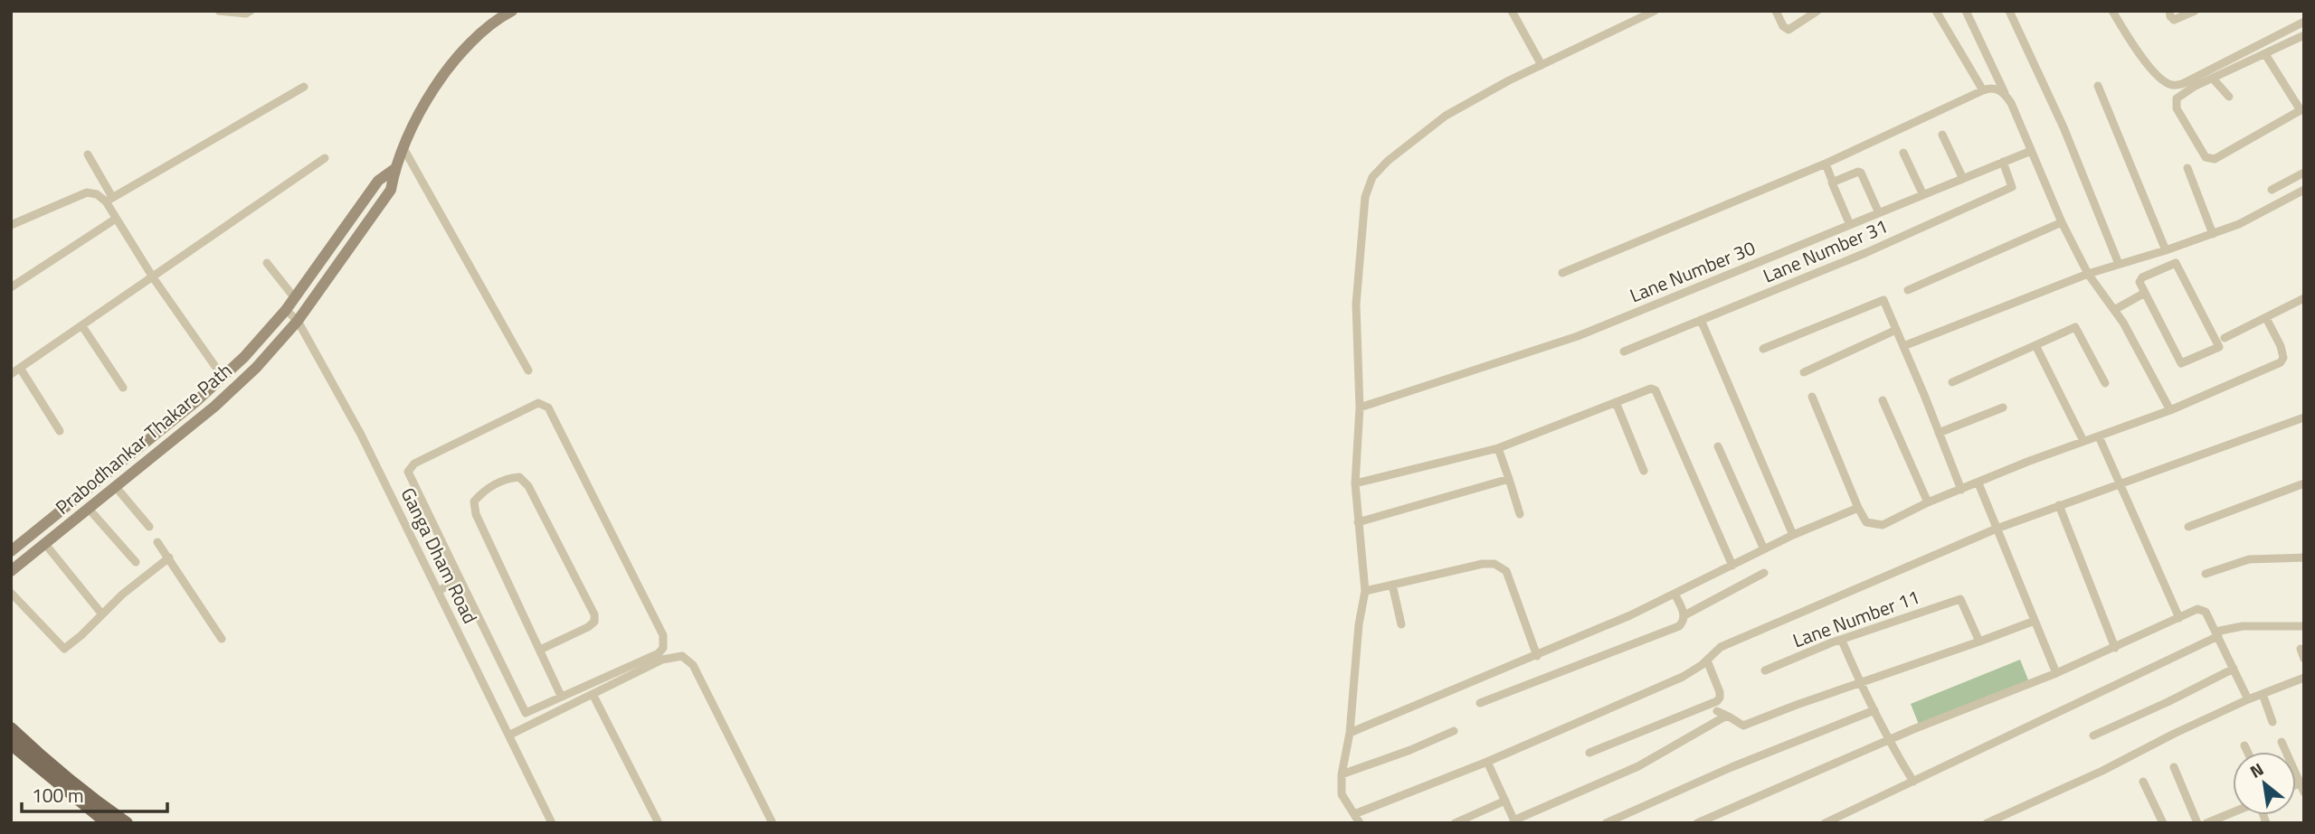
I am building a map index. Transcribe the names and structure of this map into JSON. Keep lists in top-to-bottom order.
{
  "streets": {
    "main road": ["Prabodhankar Thakare Path"],
    "street": [
      "Lane Number 31",
      "Lane Number 30",
      "Ganga Dham Road",
      "Lane Number 11"
    ]
  },
  "crossings": [
    ["Lane Number 31", "Lane Number 30"],
    ["Prabodhankar Thakare Path", "Ganga Dham Road"]
  ],
  "scale_bar": "100 m",
  "north": "top left"
}
